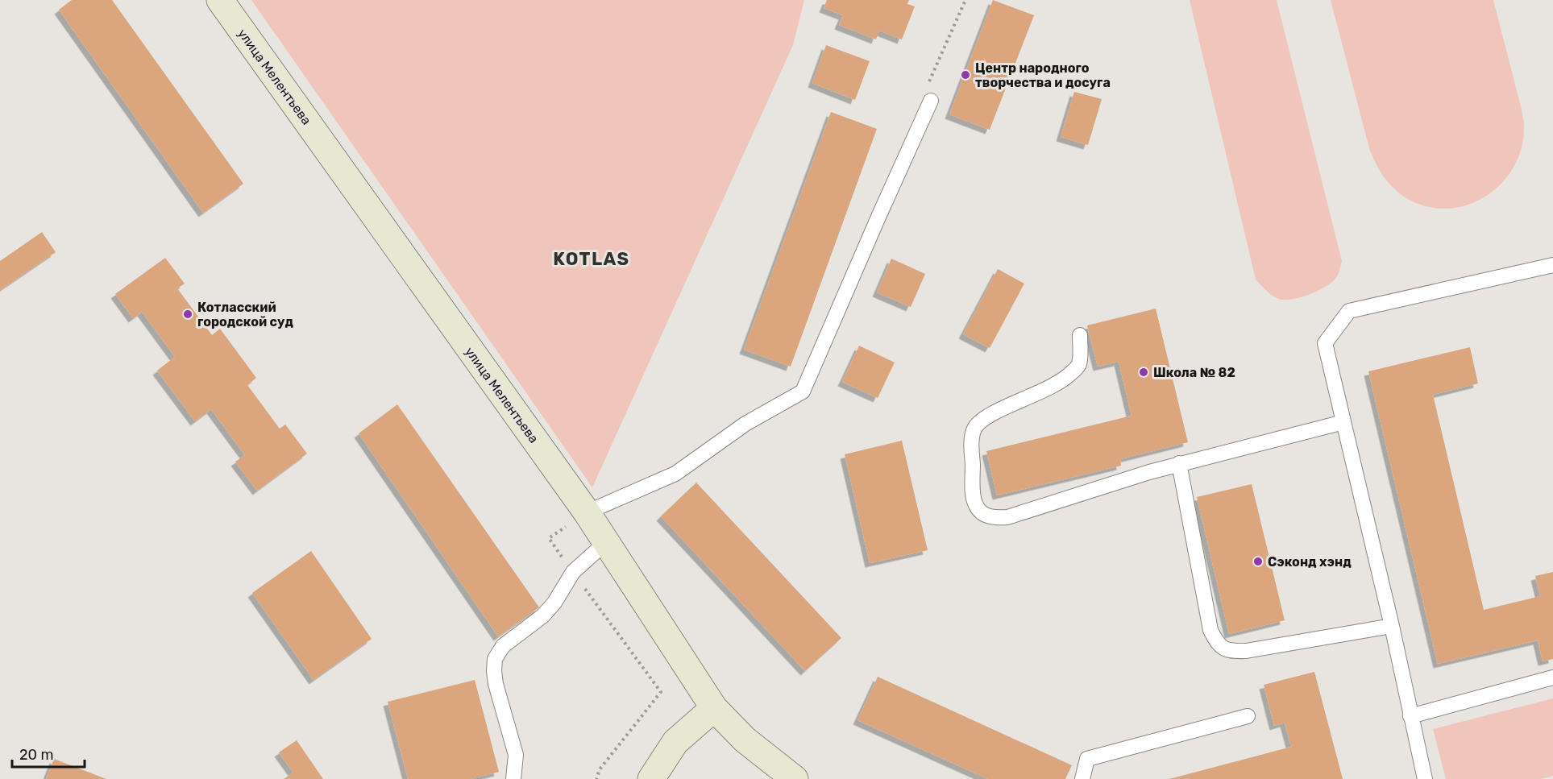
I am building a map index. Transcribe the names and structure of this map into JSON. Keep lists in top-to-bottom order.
{
  "streets": {
    "street": ["улица Мелентьева"]
  },
  "districts": ["KOTLAS"],
  "places": [
    "Центр народного творчества и досуга",
    "Котласский городской суд",
    "Школа № 82",
    "Сэконд хэнд"
  ],
  "scale_bar": "20 m"
}
